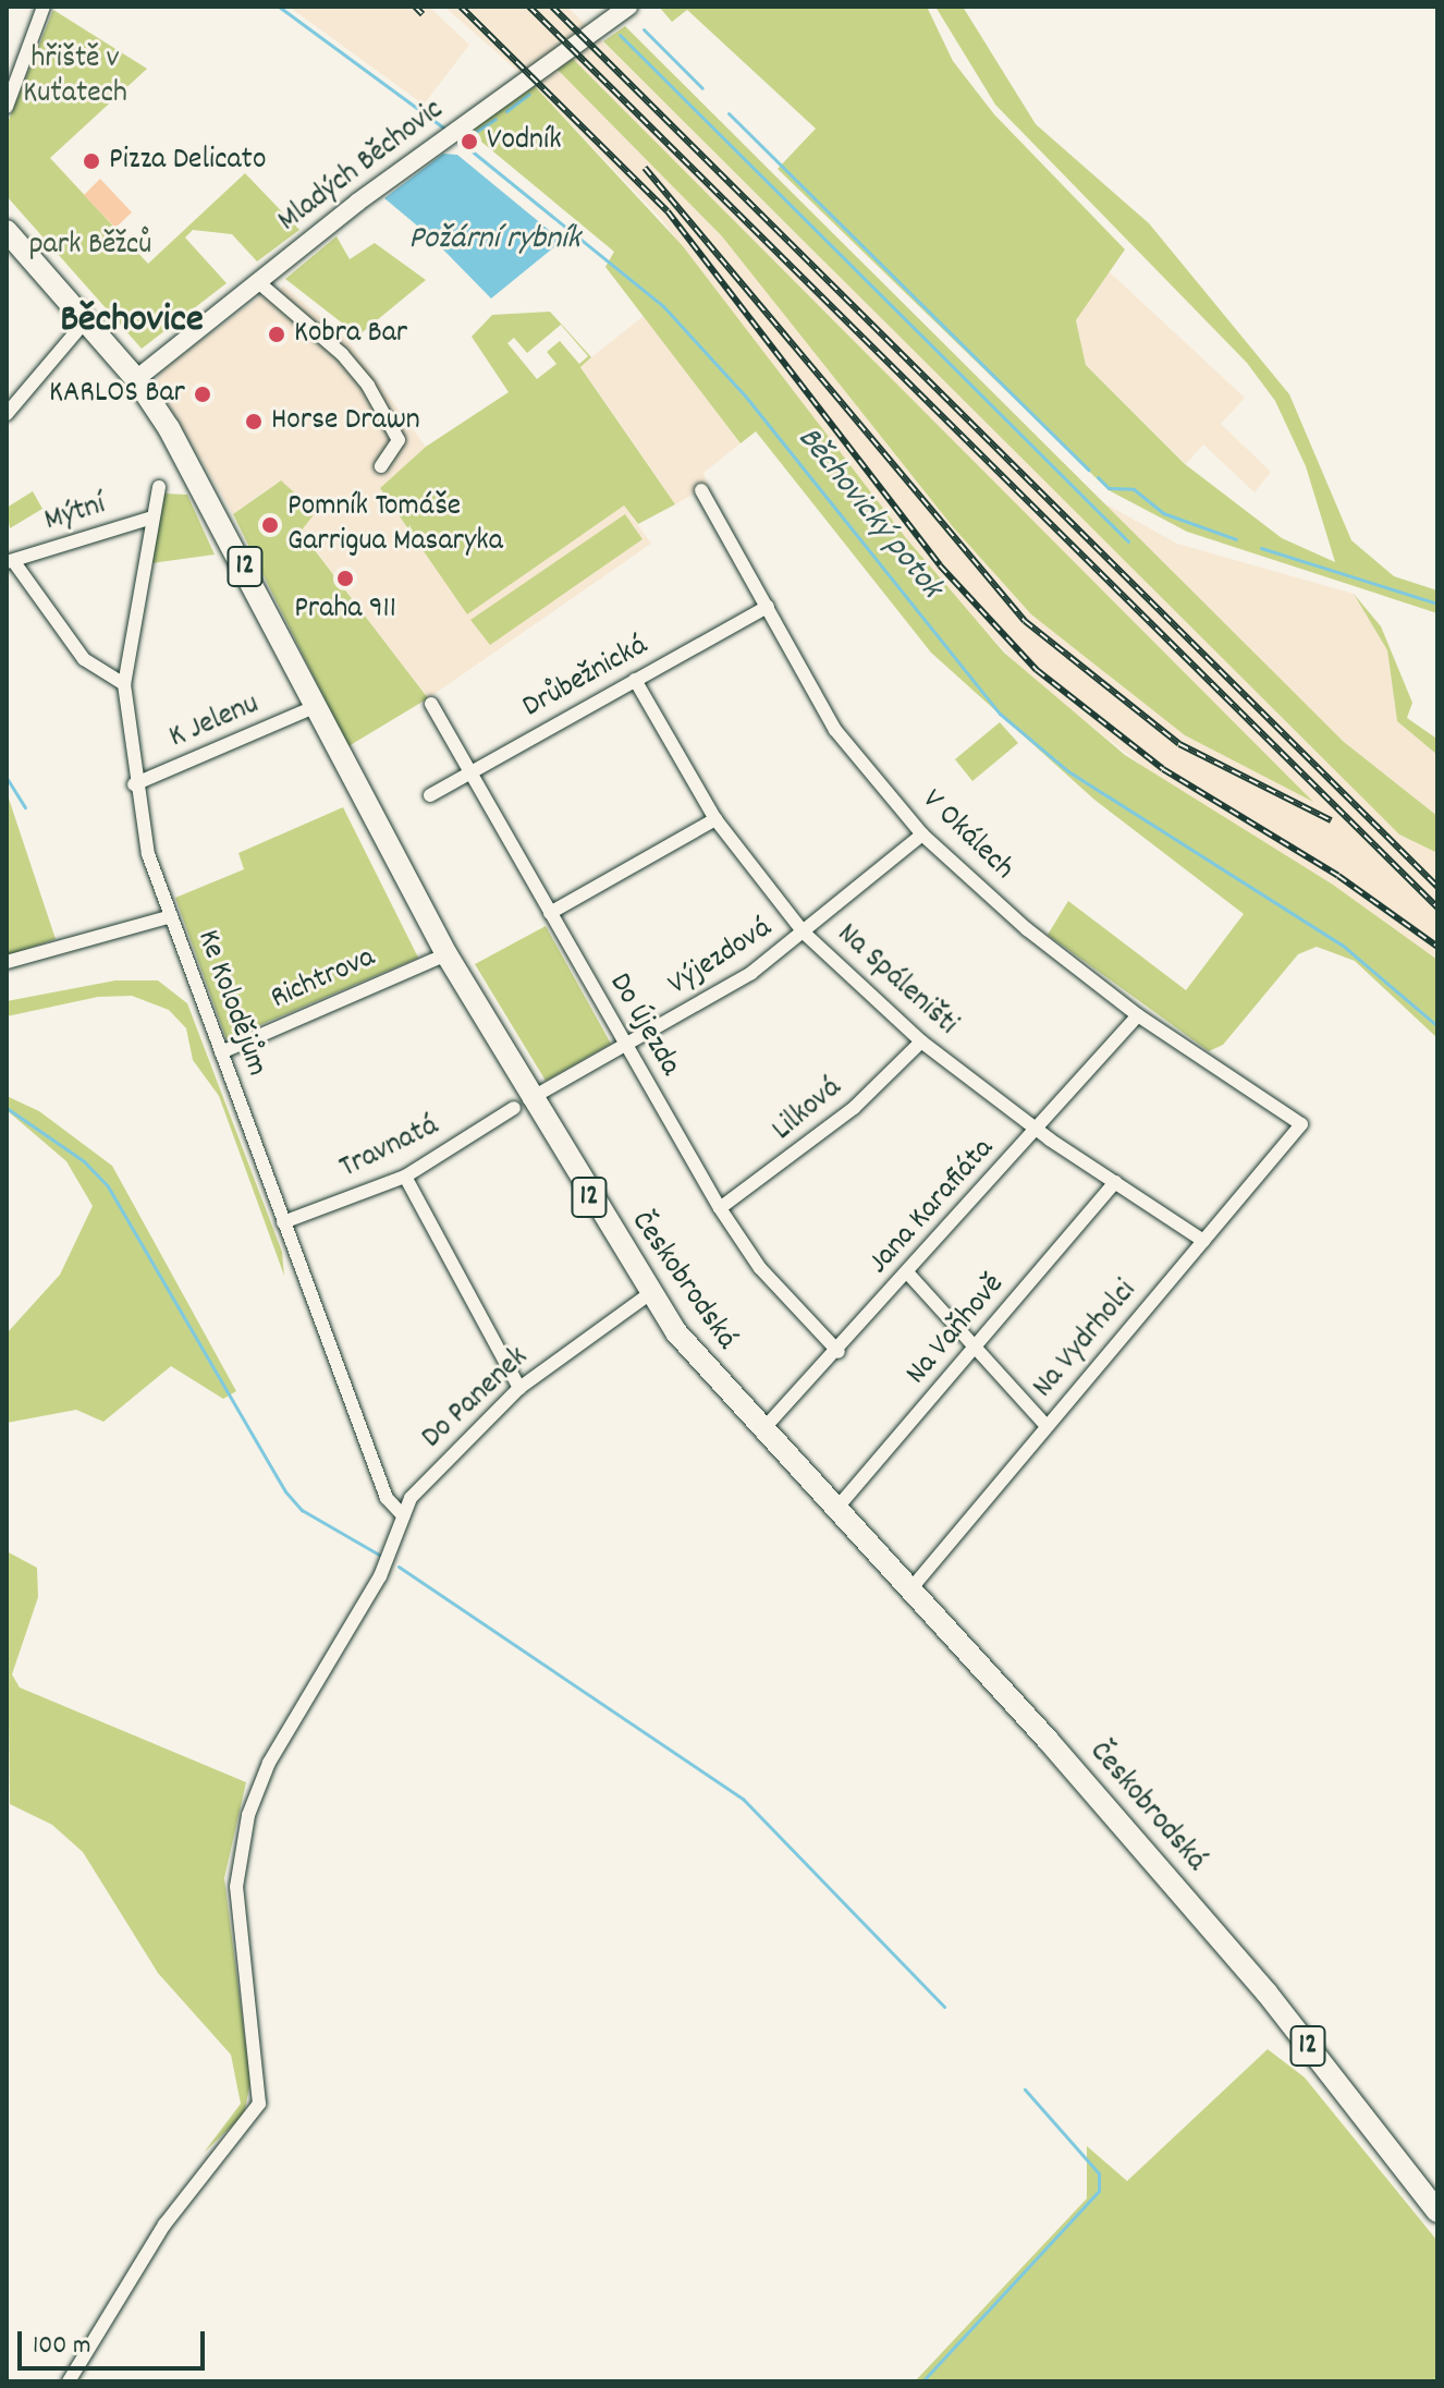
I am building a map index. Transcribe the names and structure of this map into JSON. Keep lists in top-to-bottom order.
{
  "streets": {
    "main road": ["12", "Českobrodská"],
    "street": [
      "Mladých Běchovic",
      "Mýtní",
      "Drůbežnická",
      "K Jelenu",
      "V Okálech",
      "Výjezdová",
      "Richtrova",
      "Na Spáleništi",
      "Ke Kolodějům",
      "Do Újezda",
      "Lilková",
      "Travnatá",
      "Jana Karafiáta",
      "Na Vaňhově",
      "Na Vydrholci",
      "Do Panenek"
    ]
  },
  "crossings": [
    ["Mladých Běchovic", "Českobrodská"],
    ["Mýtní", "Ke Kolodějům"],
    ["Drůbežnická", "V Okálech"],
    ["Drůbežnická", "Na Spáleništi"],
    ["Drůbežnická", "Do Újezda"],
    ["K Jelenu", "Ke Kolodějům"],
    ["K Jelenu", "Českobrodská"],
    ["V Okálech", "Výjezdová"],
    ["V Okálech", "Jana Karafiáta"],
    ["V Okálech", "Na Vydrholci"],
    ["Výjezdová", "Na Spáleništi"],
    ["Výjezdová", "Do Újezda"],
    ["Výjezdová", "Travnatá"],
    ["Výjezdová", "Českobrodská"],
    ["Richtrova", "Ke Kolodějům"],
    ["Richtrova", "Českobrodská"],
    ["Na Spáleništi", "Lilková"],
    ["Na Spáleništi", "Jana Karafiáta"],
    ["Na Spáleništi", "Na Vaňhově"],
    ["Na Spáleništi", "Na Vydrholci"],
    ["Ke Kolodějům", "Travnatá"],
    ["Ke Kolodějům", "Do Panenek"],
    ["Do Újezda", "Lilková"],
    ["Do Újezda", "Jana Karafiáta"],
    ["Travnatá", "Českobrodská"],
    ["Jana Karafiáta", "Českobrodská"],
    ["Českobrodská", "Na Vaňhově"],
    ["Českobrodská", "Na Vydrholci"],
    ["Českobrodská", "Do Panenek"]
  ],
  "districts": ["Běchovice"],
  "water": ["Požární rybník", "Běchovický potok"],
  "parks": ["hřiště v Kuťatech", "park Běžců"],
  "places": [
    "Vodník",
    "Pizza Delicato",
    "Kobra Bar",
    "KARLOS Bar",
    "Horse Drawn",
    "Pomník Tomáše Garrigua Masaryka",
    "Praha 911"
  ],
  "scale_bar": "100 m"
}
